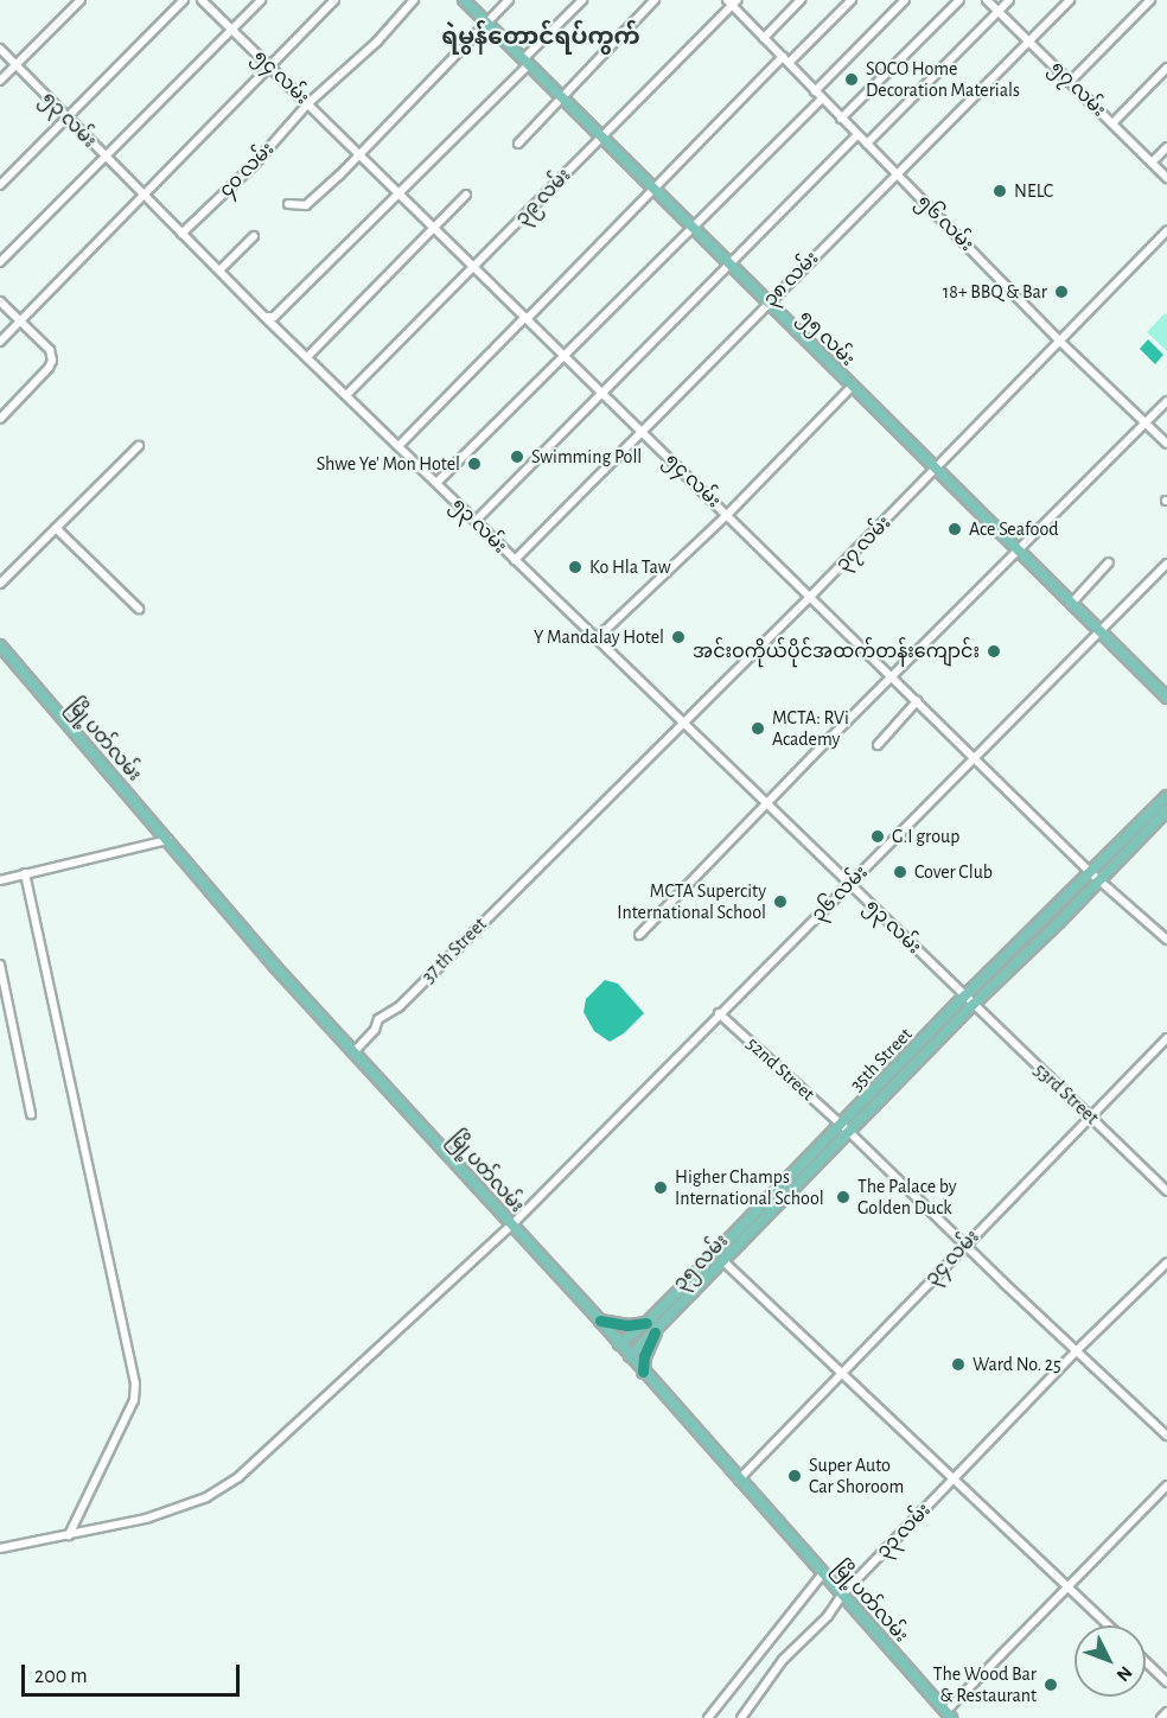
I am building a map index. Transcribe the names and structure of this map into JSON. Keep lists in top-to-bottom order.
{
  "streets": {
    "main road": [
      "၅၅ လမ်း",
      "မြို့ပတ်လမ်း",
      "35th Street",
      "၃၅ လမ်း"
    ],
    "street": [
      "၅၄ လမ်း",
      "၅၇ လမ်း",
      "၅၃ လမ်း",
      "၄၀ လမ်း",
      "၃၉ လမ်း",
      "၅၆ လမ်း",
      "၃၈ လမ်း",
      "၃၇ လမ်း",
      "၃၆ လမ်း",
      "37 th Street",
      "52nd Street",
      "53rd Street",
      "၃၄ လမ်း",
      "၃၃ လမ်း"
    ]
  },
  "crossings": [
    ["၅၄ လမ်း", "၄၀ လမ်း"],
    ["၅၄ လမ်း", "၃၉ လမ်း"],
    ["၅၄ လမ်း", "၃၈ လမ်း"],
    ["၅၄ လမ်း", "၃၇ လမ်း"],
    ["၅၄ လမ်း", "၃၆ လမ်း"],
    ["၅၄ လမ်း", "35th Street"],
    ["၅၇ လမ်း", "၃၈ လမ်း"],
    ["၅၃ လမ်း", "၄၀ လမ်း"],
    ["၅၃ လမ်း", "၃၉ လမ်း"],
    ["၅၃ လမ်း", "၃၈ လမ်း"],
    ["၅၃ လမ်း", "၃၇ လမ်း"],
    ["၅၃ လမ်း", "၃၆ လမ်း"],
    ["၅၃ လမ်း", "35th Street"],
    ["၅၃ လမ်း", "53rd Street"],
    ["၃၉ လမ်း", "၅၆ လမ်း"],
    ["၃၉ လမ်း", "၅၅ လမ်း"],
    ["၅၆ လမ်း", "၃၈ လမ်း"],
    ["၅၆ လမ်း", "၃၇ လမ်း"],
    ["၃၈ လမ်း", "၅၅ လမ်း"],
    ["၅၅ လမ်း", "၃၇ လမ်း"],
    ["၅၅ လမ်း", "၃၆ လမ်း"],
    ["၃၇ လမ်း", "37 th Street"],
    ["မြို့ပတ်လမ်း", "၃၆ လမ်း"],
    ["မြို့ပတ်လမ်း", "37 th Street"],
    ["မြို့ပတ်လမ်း", "35th Street"],
    ["မြို့ပတ်လမ်း", "၃၄ လမ်း"],
    ["မြို့ပတ်လမ်း", "၃၅ လမ်း"],
    ["မြို့ပတ်လမ်း", "၃၃ လမ်း"],
    ["၃၆ လမ်း", "52nd Street"],
    ["35th Street", "52nd Street"],
    ["35th Street", "53rd Street"],
    ["35th Street", "၃၅ လမ်း"],
    ["52nd Street", "၃၄ လမ်း"],
    ["52nd Street", "၃၅ လမ်း"],
    ["52nd Street", "၃၃ လမ်း"],
    ["53rd Street", "၃၄ လမ်း"],
    ["53rd Street", "၃၅ လမ်း"]
  ],
  "districts": ["ရဲမွန်တောင်ရပ်ကွက်"],
  "places": [
    "SOCO Home Decoration Materials",
    "NELC",
    "18+ BBQ & Bar",
    "Swimming Poll",
    "Shwe Ye' Mon Hotel",
    "Ace Seafood",
    "Ko Hla Taw",
    "Y Mandalay Hotel",
    "အင်းဝကိုယ်ပိုင်အထက်တန်းကျောင်း",
    "MCTA: RVi Academy",
    "G.I group",
    "Cover Club",
    "MCTA Supercity International School",
    "Higher Champs International School",
    "The Palace by Golden Duck",
    "Ward No. 25",
    "Super Auto Car Shoroom",
    "The Wood Bar & Restaurant"
  ],
  "scale_bar": "200 m",
  "north": "bottom right"
}
